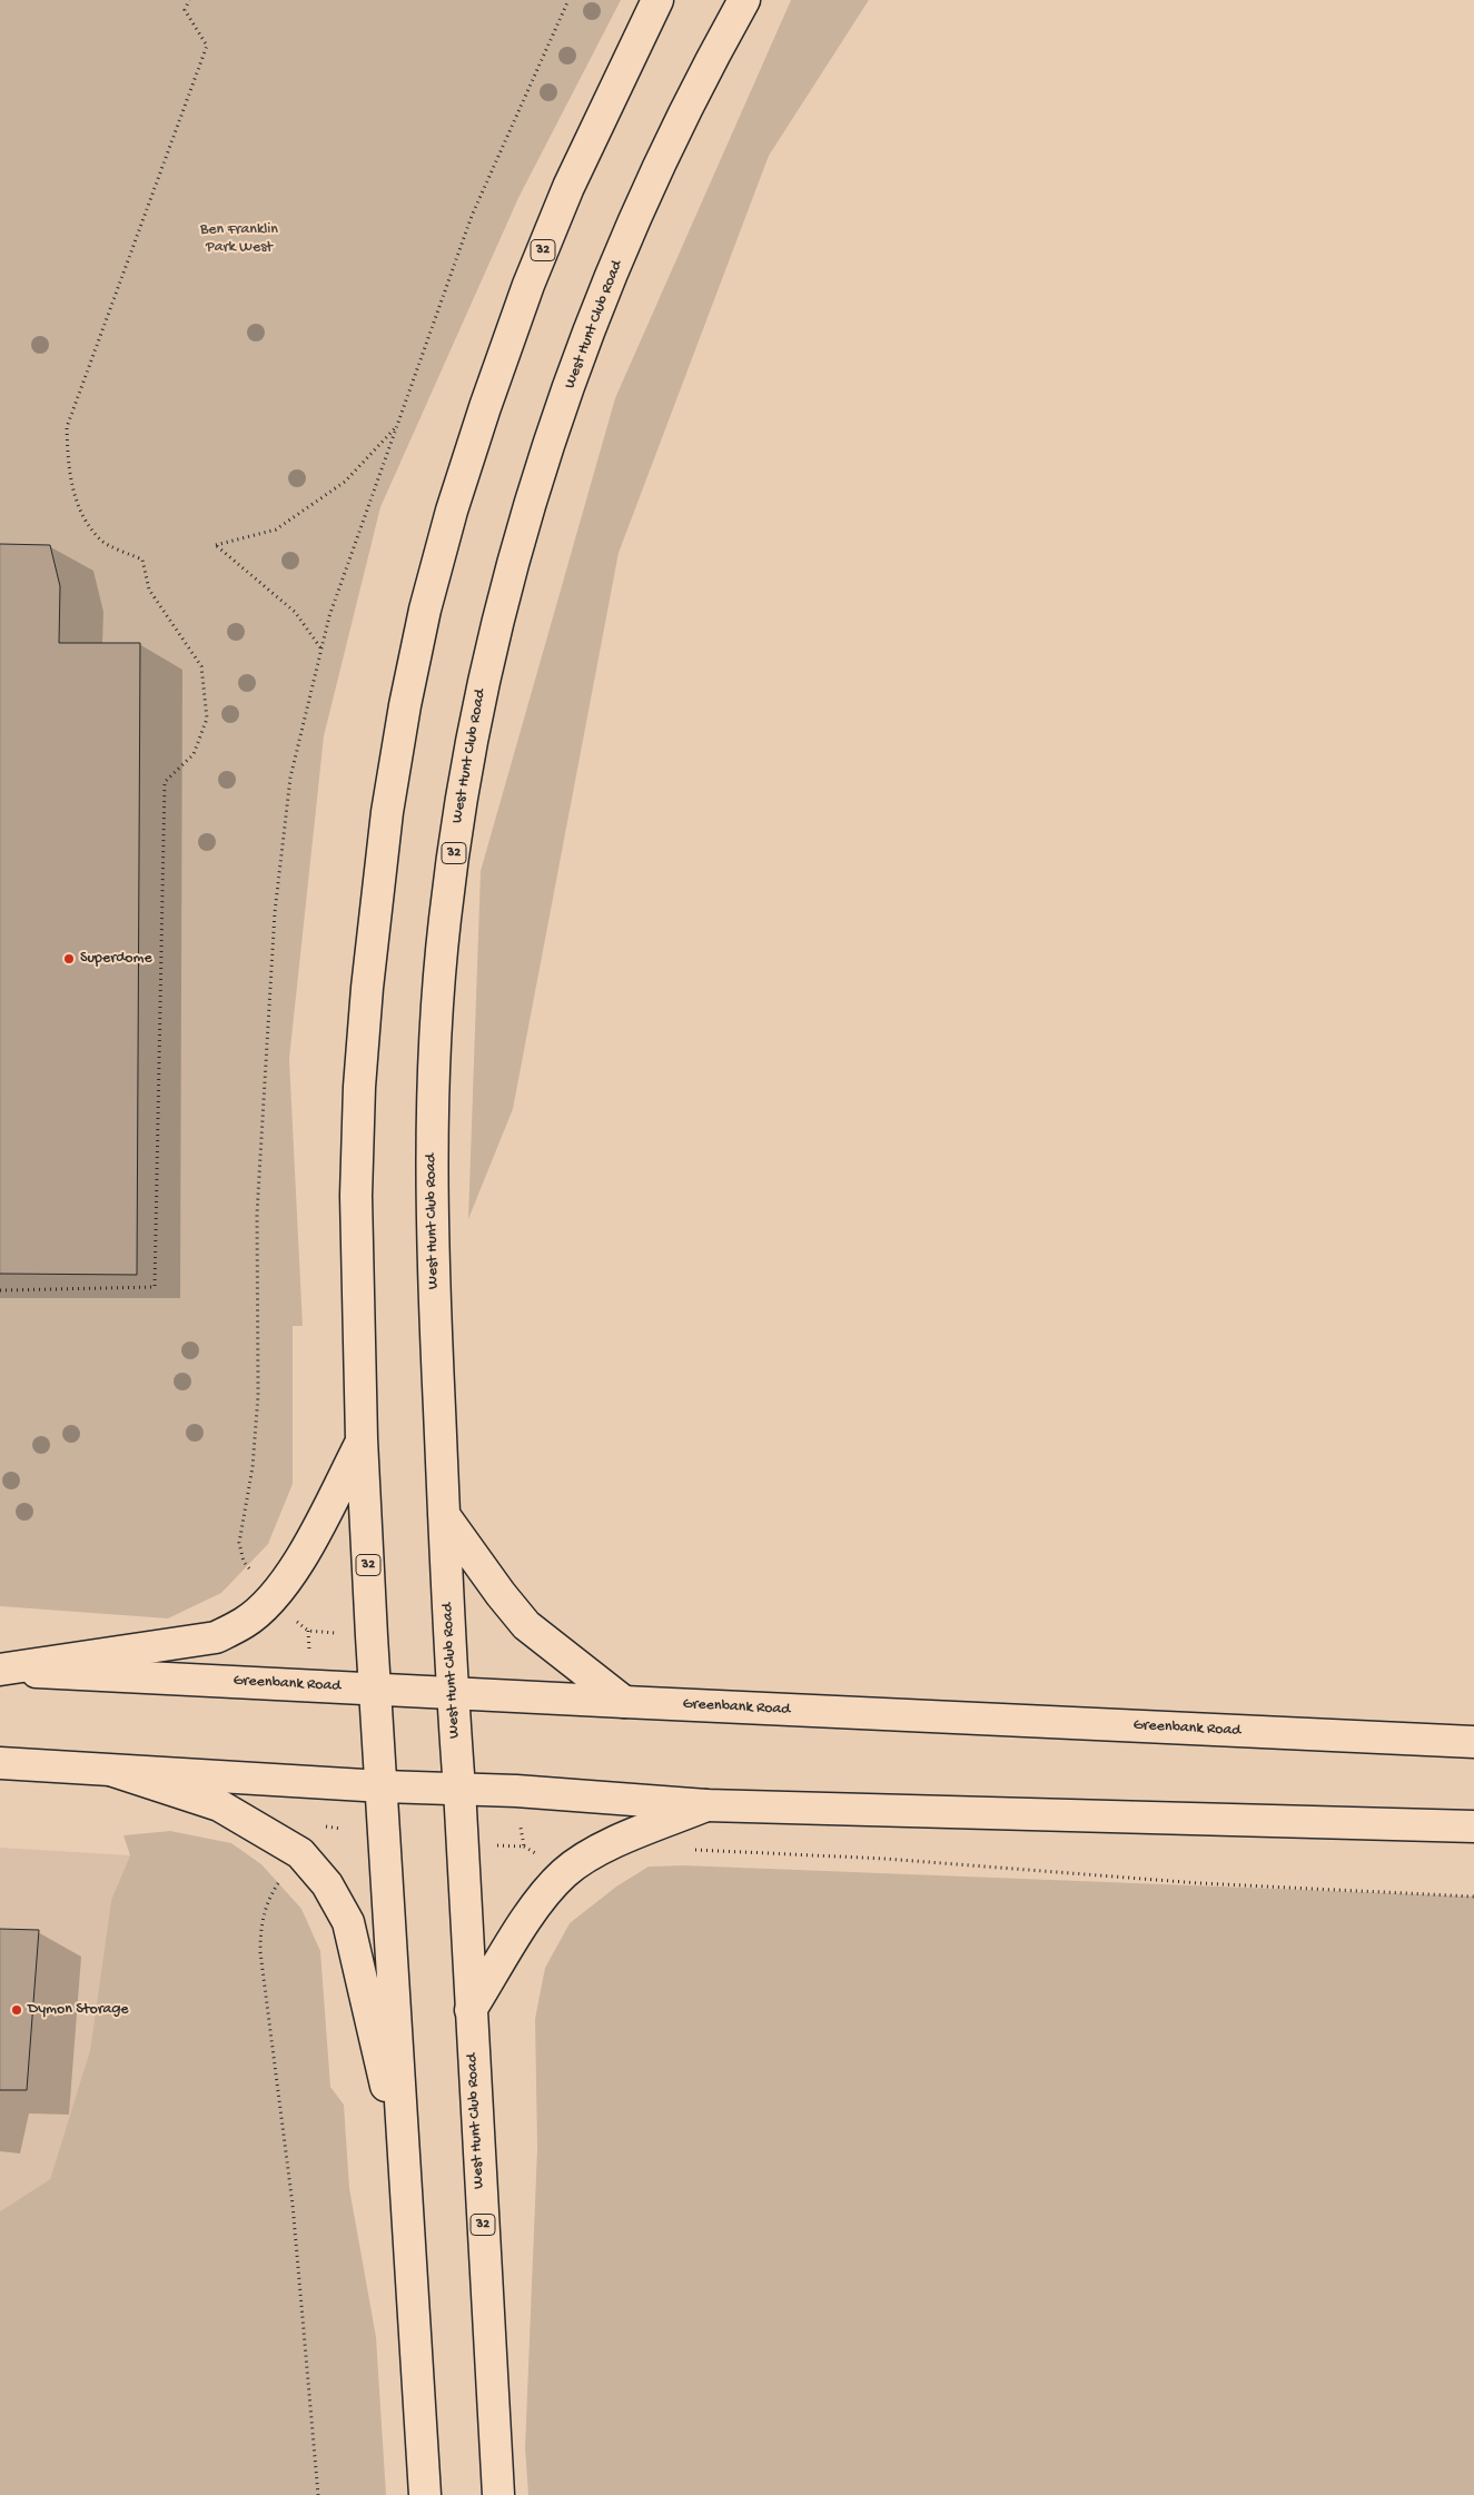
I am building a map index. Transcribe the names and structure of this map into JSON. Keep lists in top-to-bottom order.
{
  "streets": {
    "main road": ["32", "West Hunt Club Road", "Greenbank Road"]
  },
  "crossings": [
    ["32", "Greenbank Road"],
    ["West Hunt Club Road", "Greenbank Road"]
  ],
  "parks": ["Ben Franklin Park West"],
  "places": ["Superdome", "Dymon Storage"]
}
